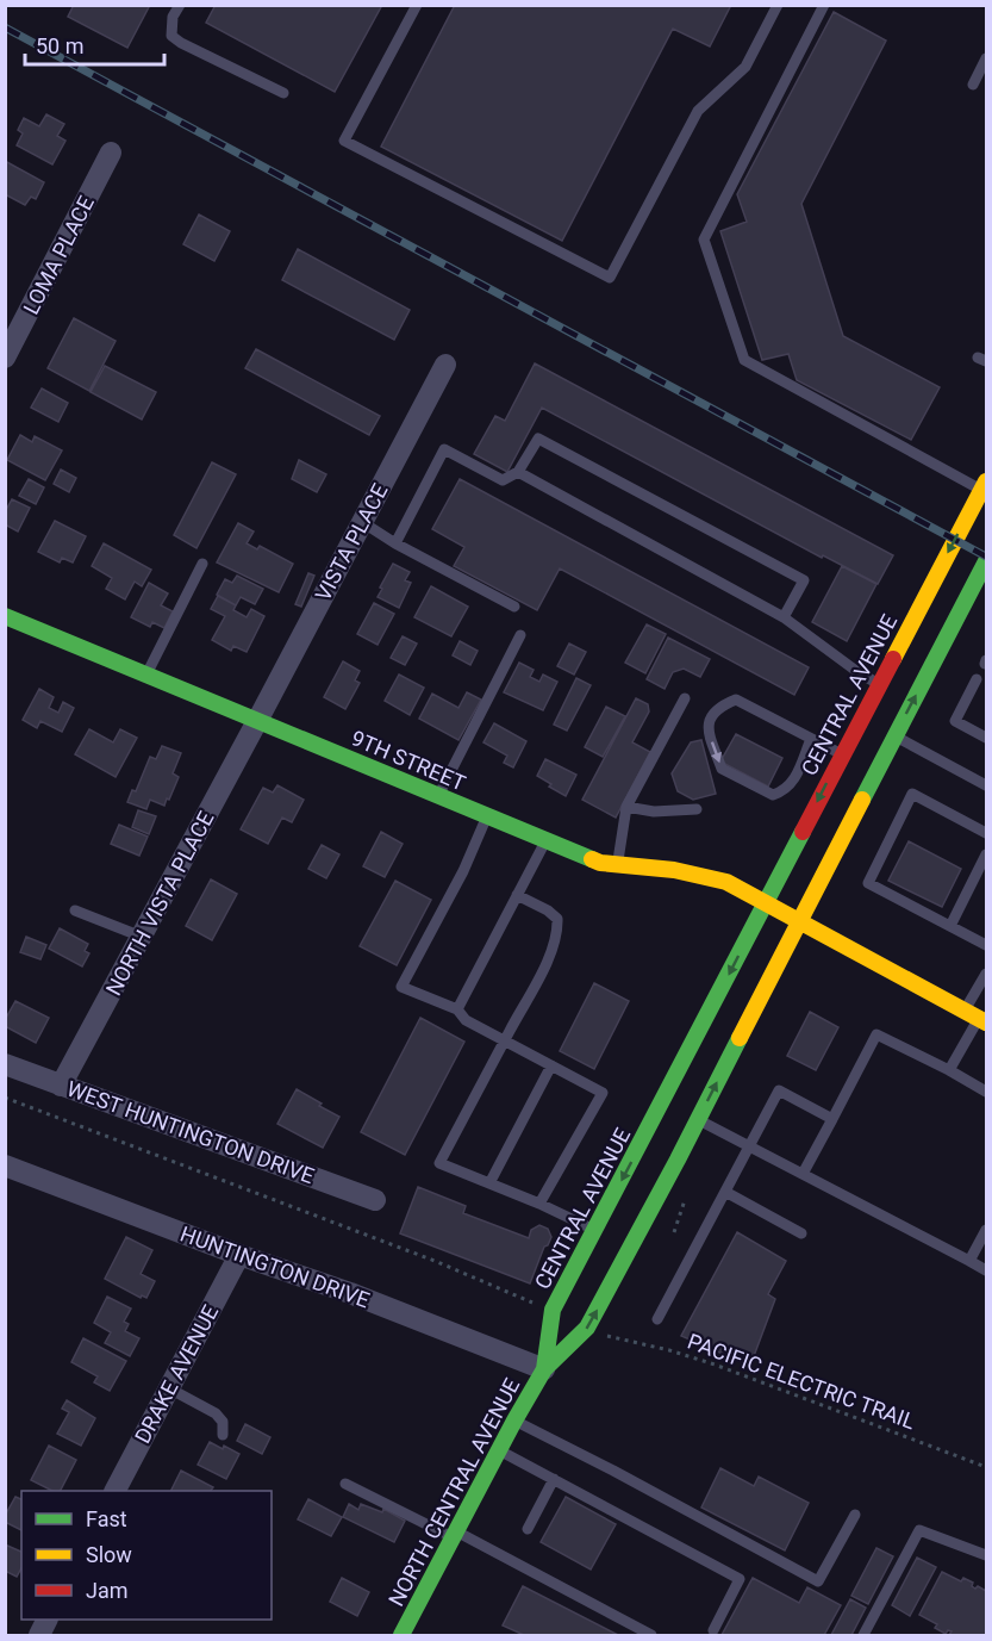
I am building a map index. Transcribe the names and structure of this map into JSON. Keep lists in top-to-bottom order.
{
  "streets": {
    "main road": ["CENTRAL AVENUE", "9TH STREET", "NORTH CENTRAL AVENUE"],
    "street": [
      "LOMA PLACE",
      "VISTA PLACE",
      "NORTH VISTA PLACE",
      "WEST HUNTINGTON DRIVE",
      "HUNTINGTON DRIVE",
      "DRAKE AVENUE"
    ],
    "path": ["PACIFIC ELECTRIC TRAIL"]
  },
  "crossings": [
    ["VISTA PLACE", "9TH STREET"],
    ["VISTA PLACE", "NORTH VISTA PLACE"],
    ["CENTRAL AVENUE", "9TH STREET"],
    ["CENTRAL AVENUE", "HUNTINGTON DRIVE"],
    ["CENTRAL AVENUE", "NORTH CENTRAL AVENUE"],
    ["9TH STREET", "NORTH VISTA PLACE"],
    ["NORTH VISTA PLACE", "WEST HUNTINGTON DRIVE"],
    ["HUNTINGTON DRIVE", "DRAKE AVENUE"],
    ["HUNTINGTON DRIVE", "NORTH CENTRAL AVENUE"]
  ],
  "legend": ["Fast", "Slow", "Jam"],
  "scale_bar": "50 m"
}
